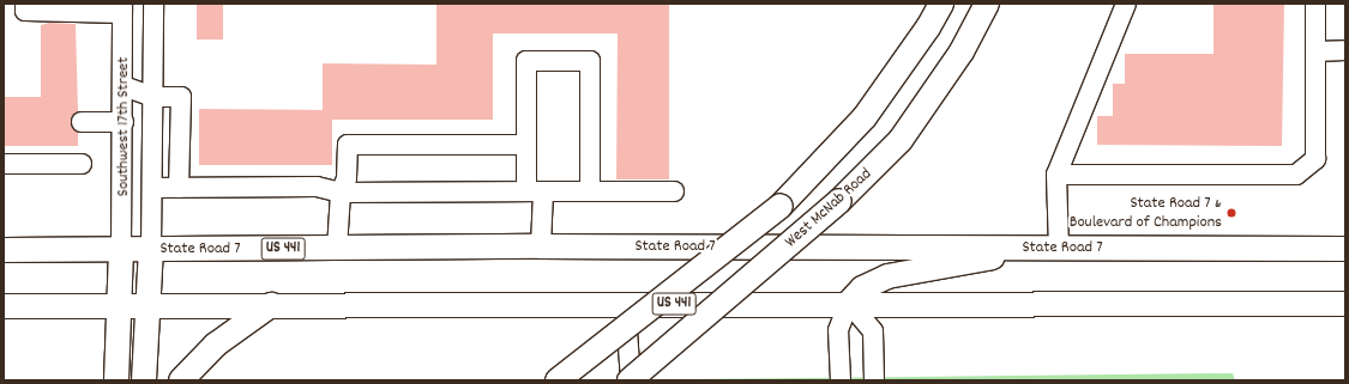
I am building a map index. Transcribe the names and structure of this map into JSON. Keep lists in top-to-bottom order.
{
  "streets": {
    "main road": ["West McNab Road", "State Road 7", "US 441"],
    "street": ["Southwest 17th Street"]
  },
  "crossings": [
    ["Southwest 17th Street", "State Road 7"],
    ["West McNab Road", "US 441"]
  ],
  "places": ["State Road 7 & Boulevard of Champions"]
}
